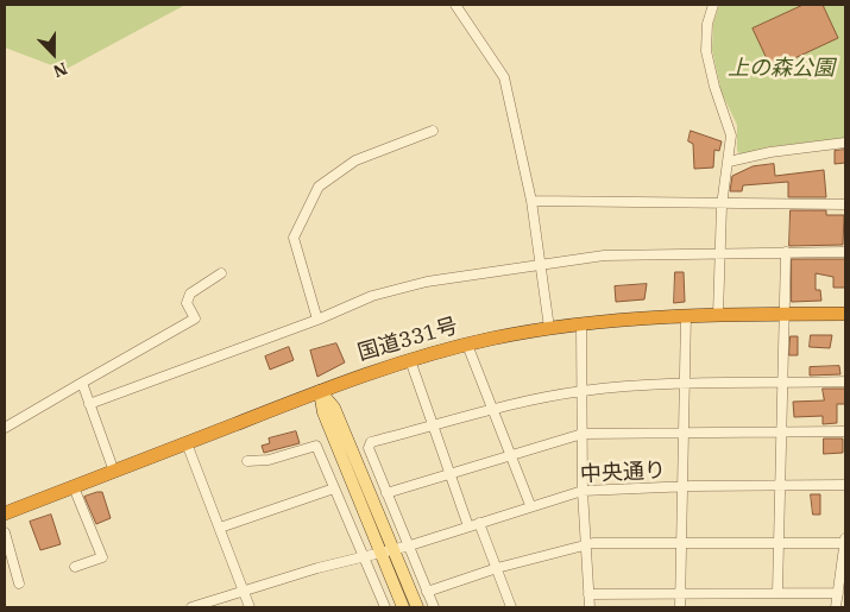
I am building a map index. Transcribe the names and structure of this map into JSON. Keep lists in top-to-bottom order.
{
  "streets": {
    "highway": ["国道331号"],
    "street": ["中央通り"]
  },
  "parks": ["上の森公園"],
  "north": "bottom"
}
